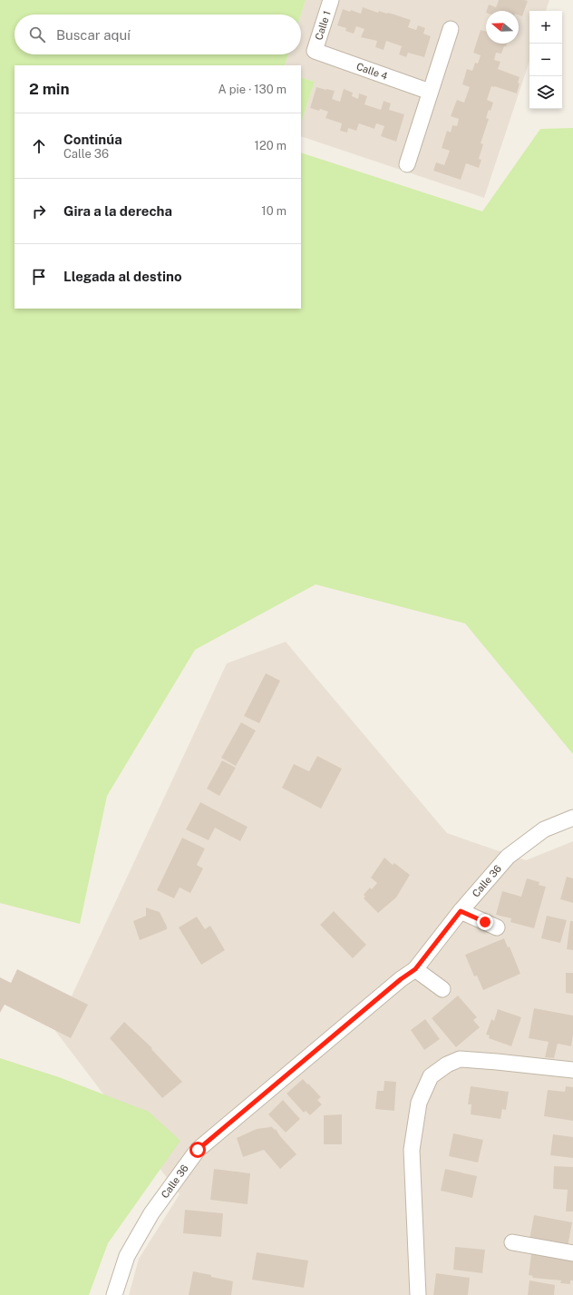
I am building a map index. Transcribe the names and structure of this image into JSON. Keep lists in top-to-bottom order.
{
  "streets": {
    "street": ["Calle 1", "Calle 4", "Calle 36"]
  },
  "crossings": [
    ["Calle 1", "Calle 4"]
  ],
  "north": "left",
  "page": {
    "map_buttons": ["+", "−"],
    "search": "Buscar aquí",
    "heading": ["2 min", "A pie · 130 m"],
    "list": [
      ["Continúa", "Calle 36", "120 m"],
      ["Gira a la derecha", "10 m"],
      "Llegada al destino"
    ]
  }
}
